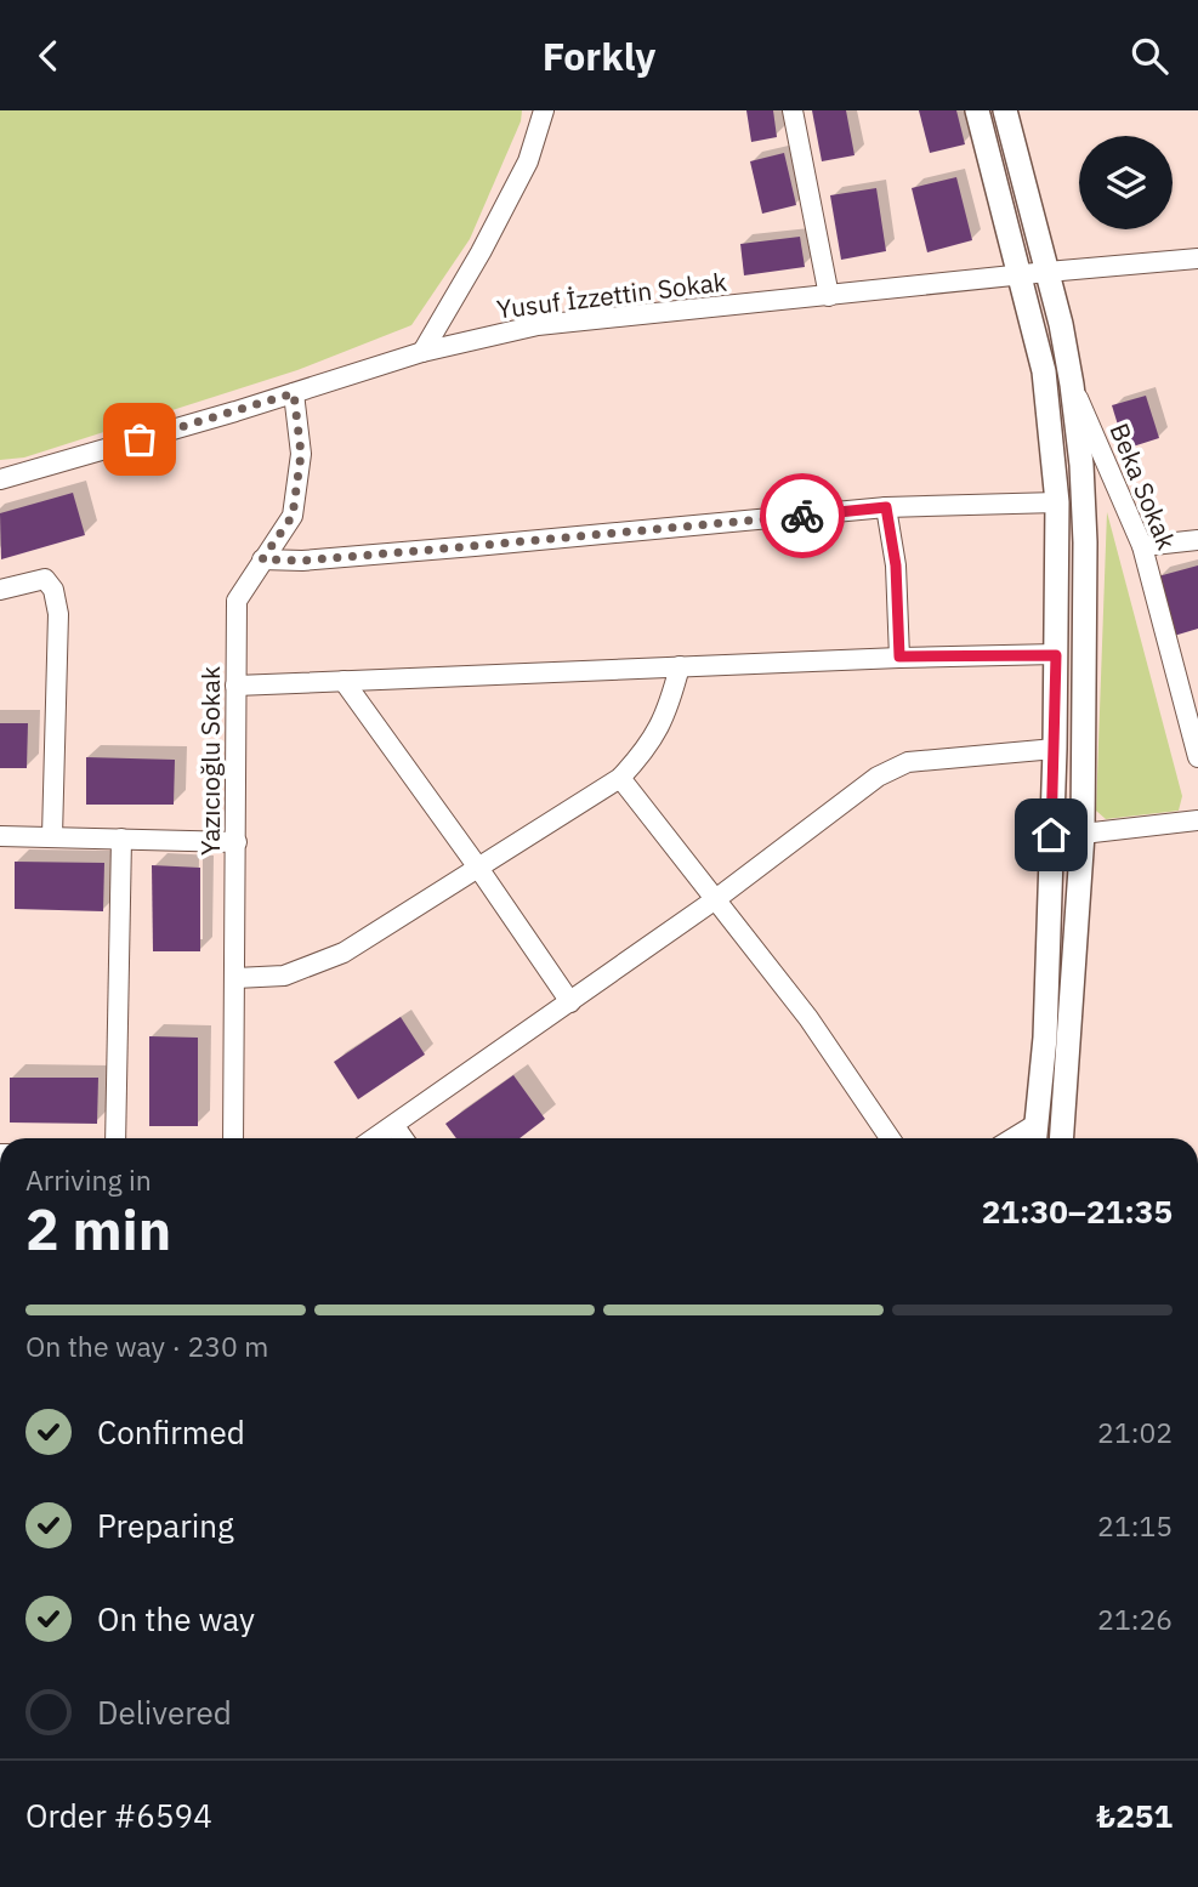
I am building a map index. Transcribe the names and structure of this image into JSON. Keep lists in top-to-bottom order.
{
  "streets": {
    "street": ["Yusuf İzzettin Sokak", "Beka Sokak", "Yazıcıoğlu Sokak"]
  },
  "crossings": [
    ["Yusuf İzzettin Sokak", "Yazıcıoğlu Sokak"]
  ],
  "page": {
    "header": "Forkly",
    "heading": ["2 min", "Arriving in", "21:30–21:35"],
    "panel": ["Order #6594", "₺251"],
    "bar": "On the way · 230 m",
    "list": [
      ["Confirmed", "21:02"],
      ["Preparing", "21:15"],
      ["On the way", "21:26"],
      "Delivered"
    ]
  }
}
